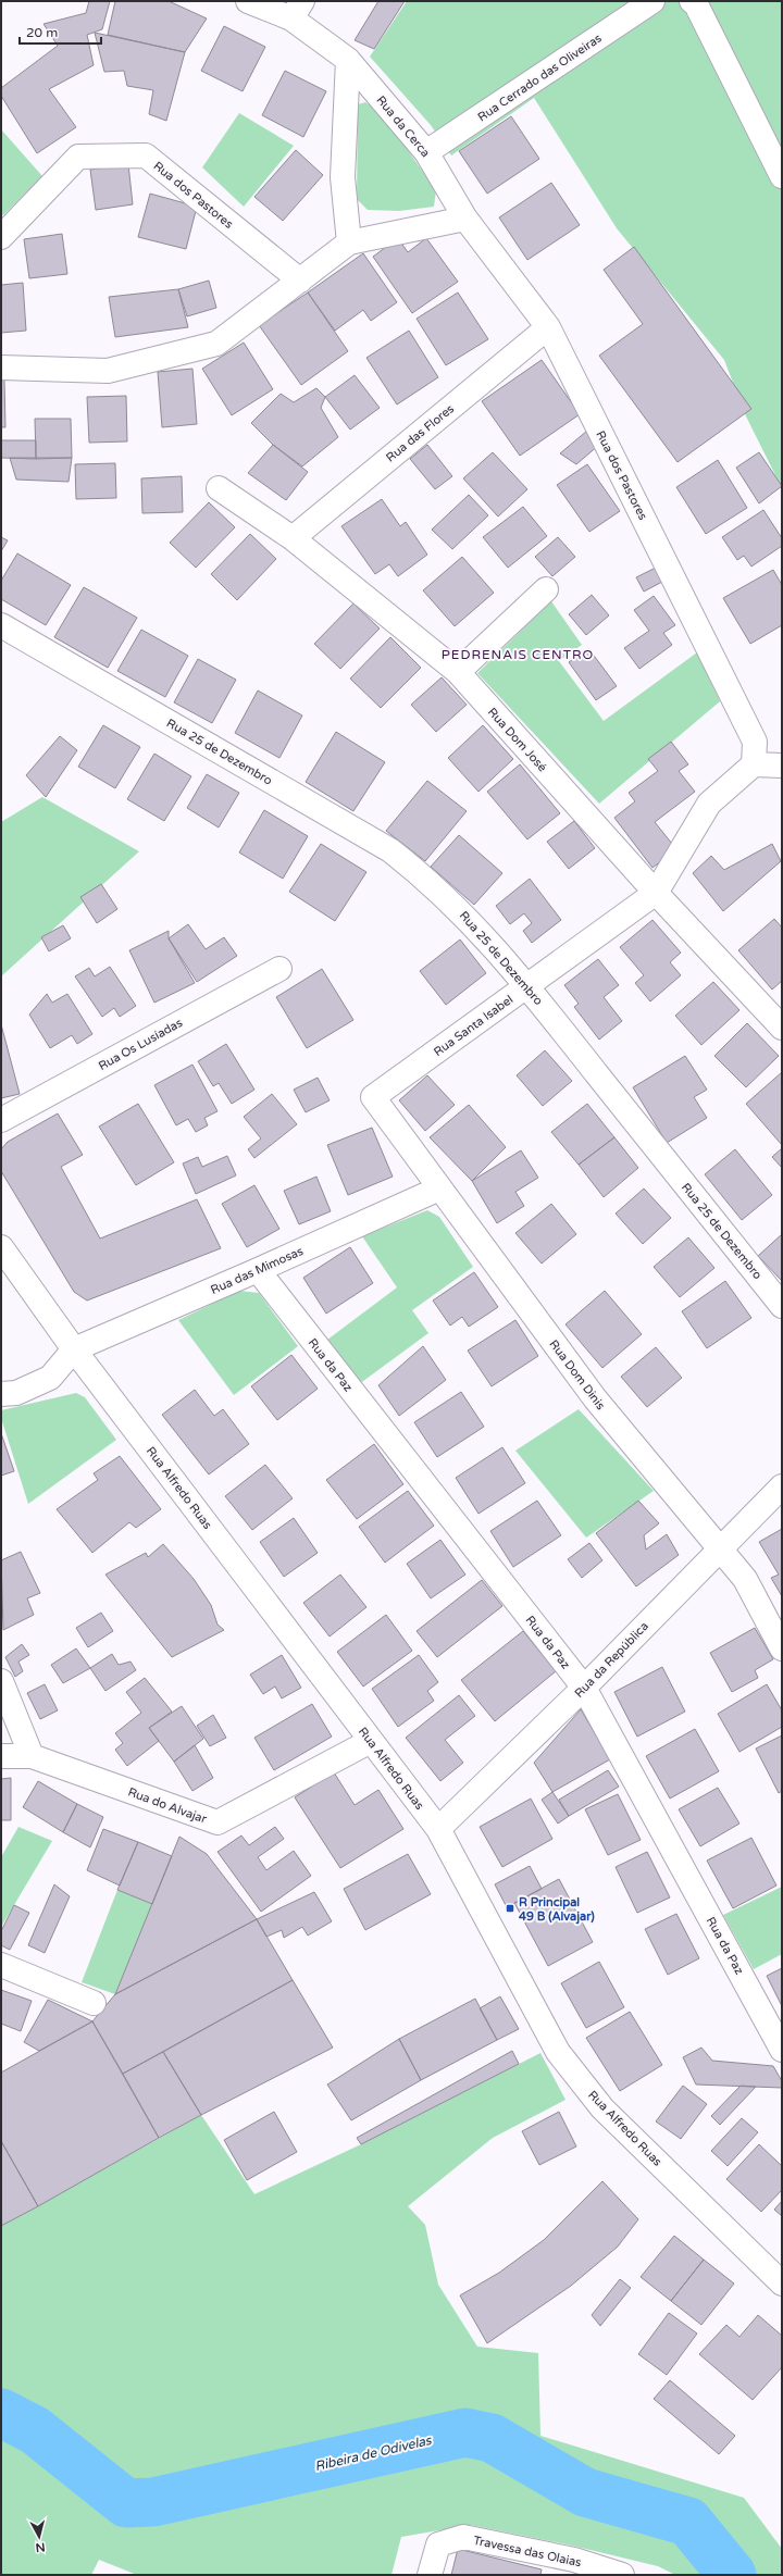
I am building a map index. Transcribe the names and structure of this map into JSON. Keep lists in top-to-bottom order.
{
  "streets": {
    "street": [
      "Rua Cerrado das Oliveiras",
      "Rua da Cerca",
      "Rua dos Pastores",
      "Rua das Flores",
      "Rua Dom José",
      "Rua 25 de Dezembro",
      "Rua Santa Isabel",
      "Rua Os Lusíadas",
      "Rua das Mimosas",
      "Rua da Paz",
      "Rua Dom Dinis",
      "Rua Alfredo Ruas",
      "Rua da República",
      "Rua do Alvajar",
      "Travessa das Olaias"
    ]
  },
  "crossings": [
    ["Rua Cerrado das Oliveiras", "Rua da Cerca"],
    ["Rua da Cerca", "Rua dos Pastores"],
    ["Rua dos Pastores", "Rua das Flores"],
    ["Rua das Flores", "Rua Dom José"],
    ["Rua Dom José", "Rua Santa Isabel"],
    ["Rua 25 de Dezembro", "Rua Santa Isabel"],
    ["Rua Santa Isabel", "Rua Dom Dinis"],
    ["Rua das Mimosas", "Rua da Paz"],
    ["Rua das Mimosas", "Rua Dom Dinis"],
    ["Rua das Mimosas", "Rua Alfredo Ruas"],
    ["Rua da Paz", "Rua da República"],
    ["Rua Dom Dinis", "Rua da República"],
    ["Rua Alfredo Ruas", "Rua da República"],
    ["Rua Alfredo Ruas", "Rua do Alvajar"]
  ],
  "districts": ["PEDRENAIS CENTRO"],
  "water": ["Ribeira de Odivelas"],
  "places": {
    "transit": ["R Principal 49 B (Alvajar)"]
  },
  "scale_bar": "20 m",
  "north": "bottom"
}
